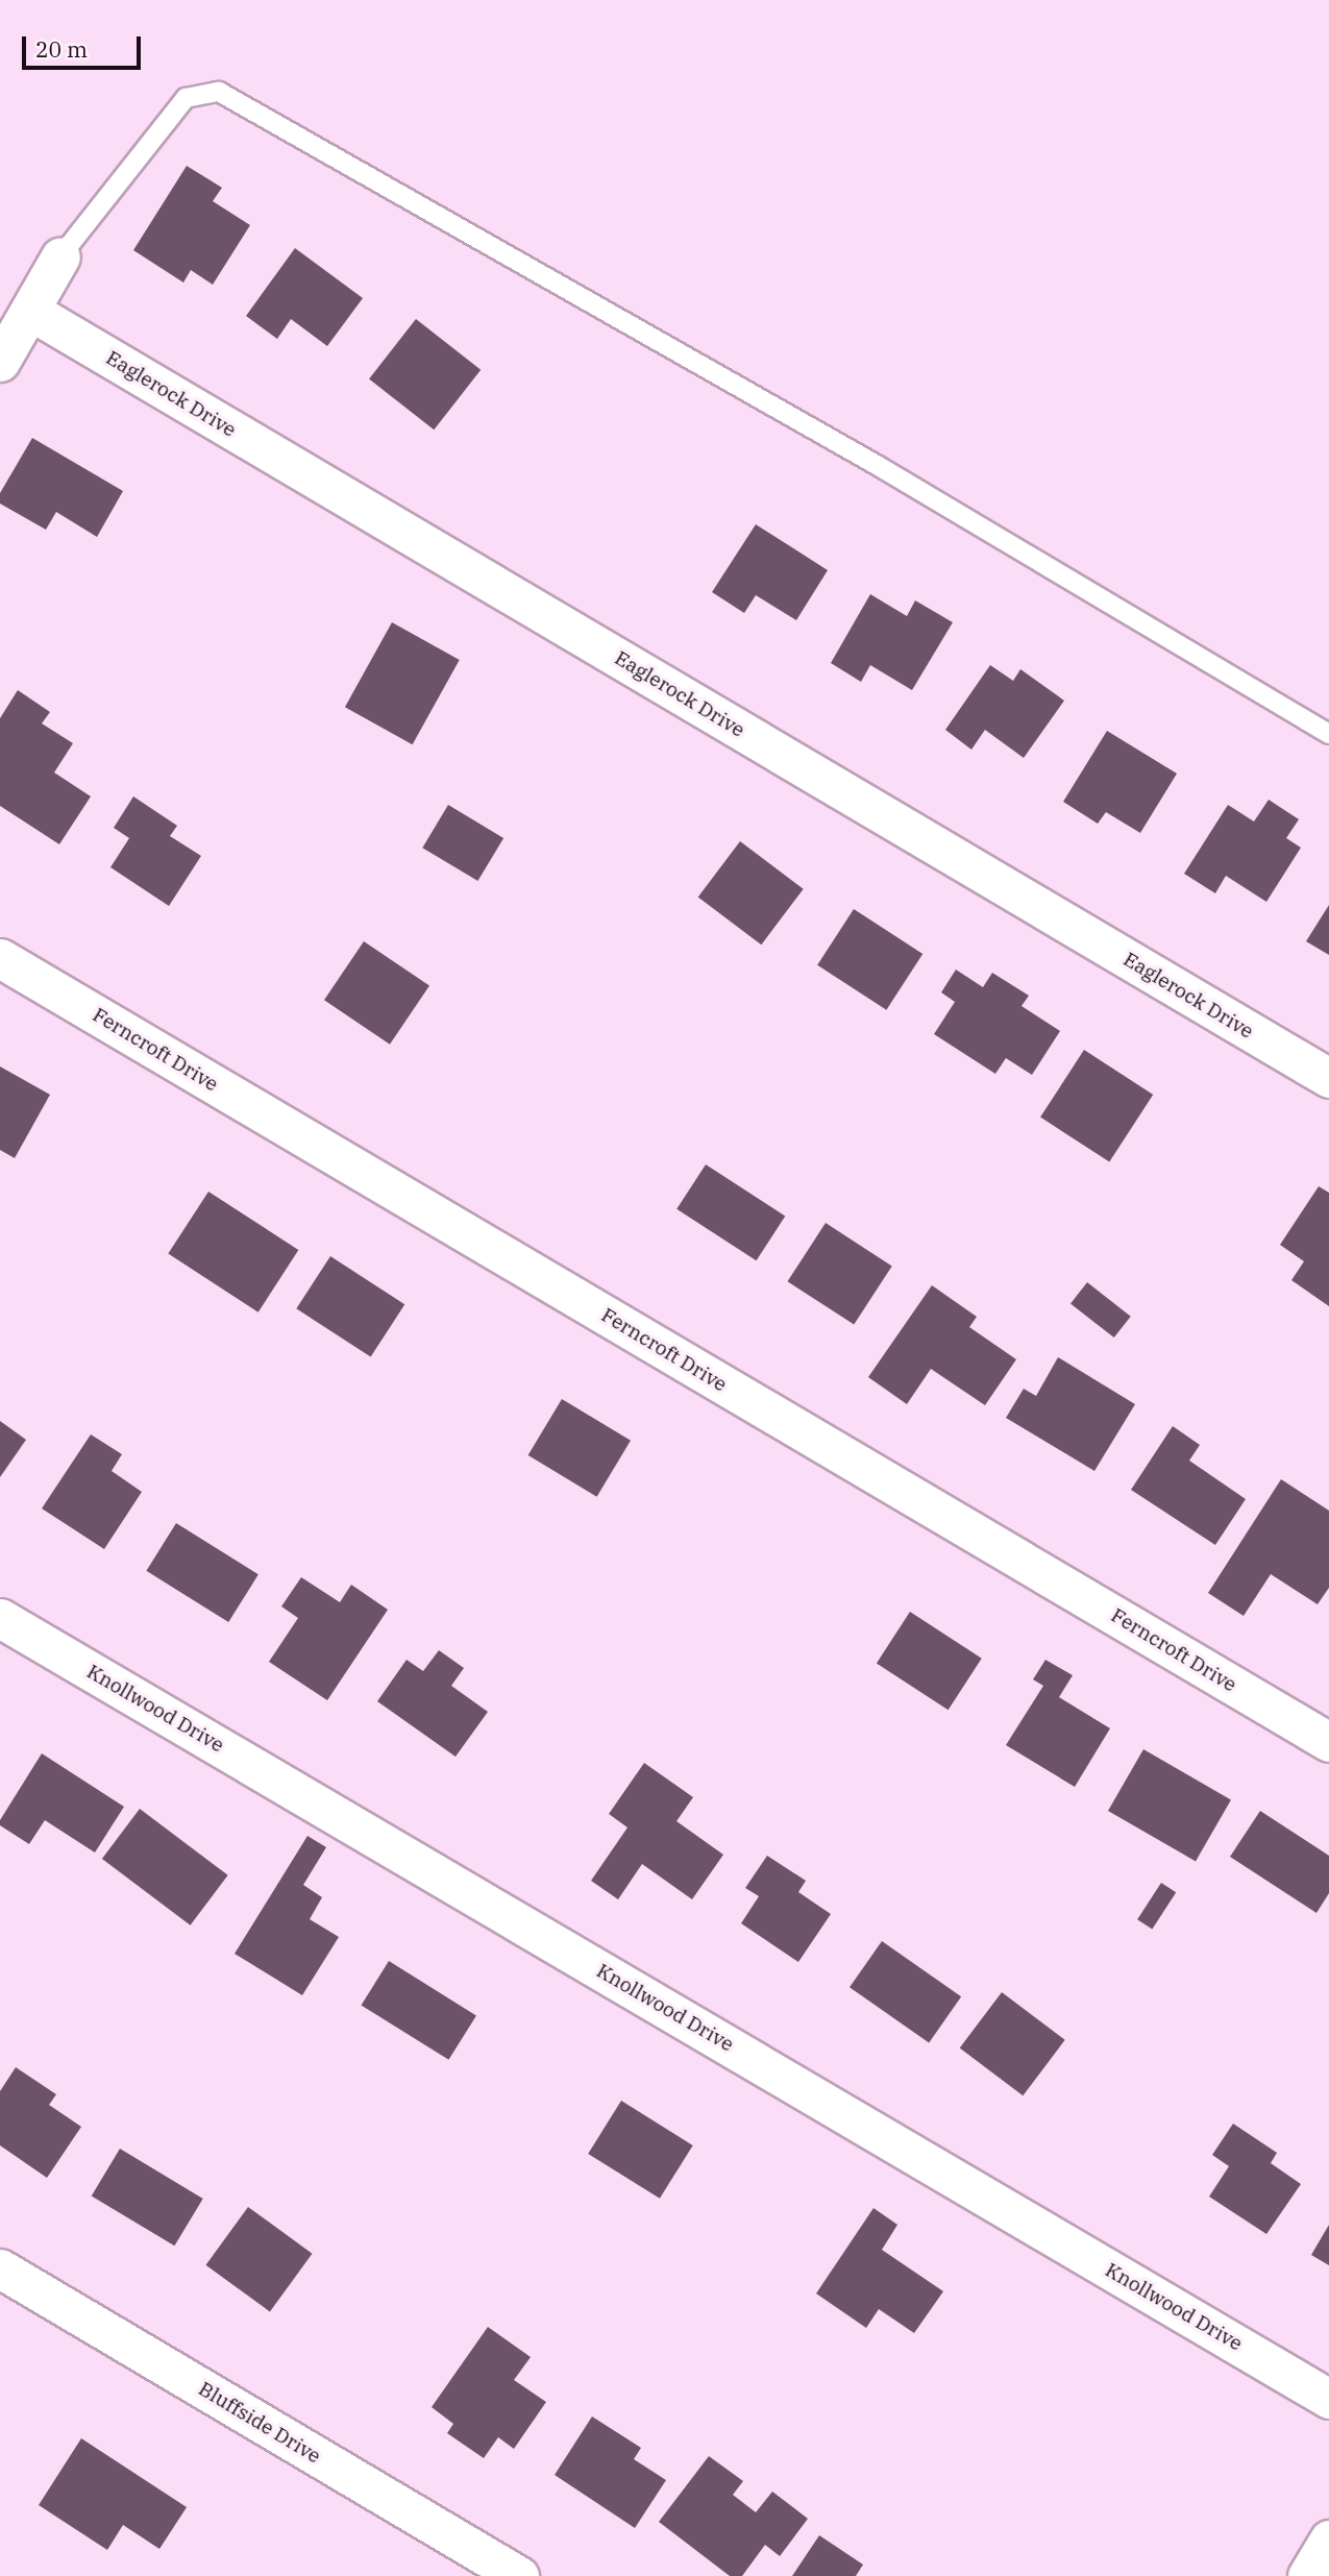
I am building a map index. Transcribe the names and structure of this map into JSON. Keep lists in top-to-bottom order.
{
  "streets": {
    "street": [
      "Eaglerock Drive",
      "Ferncroft Drive",
      "Knollwood Drive",
      "Bluffside Drive"
    ]
  },
  "scale_bar": "20 m"
}
